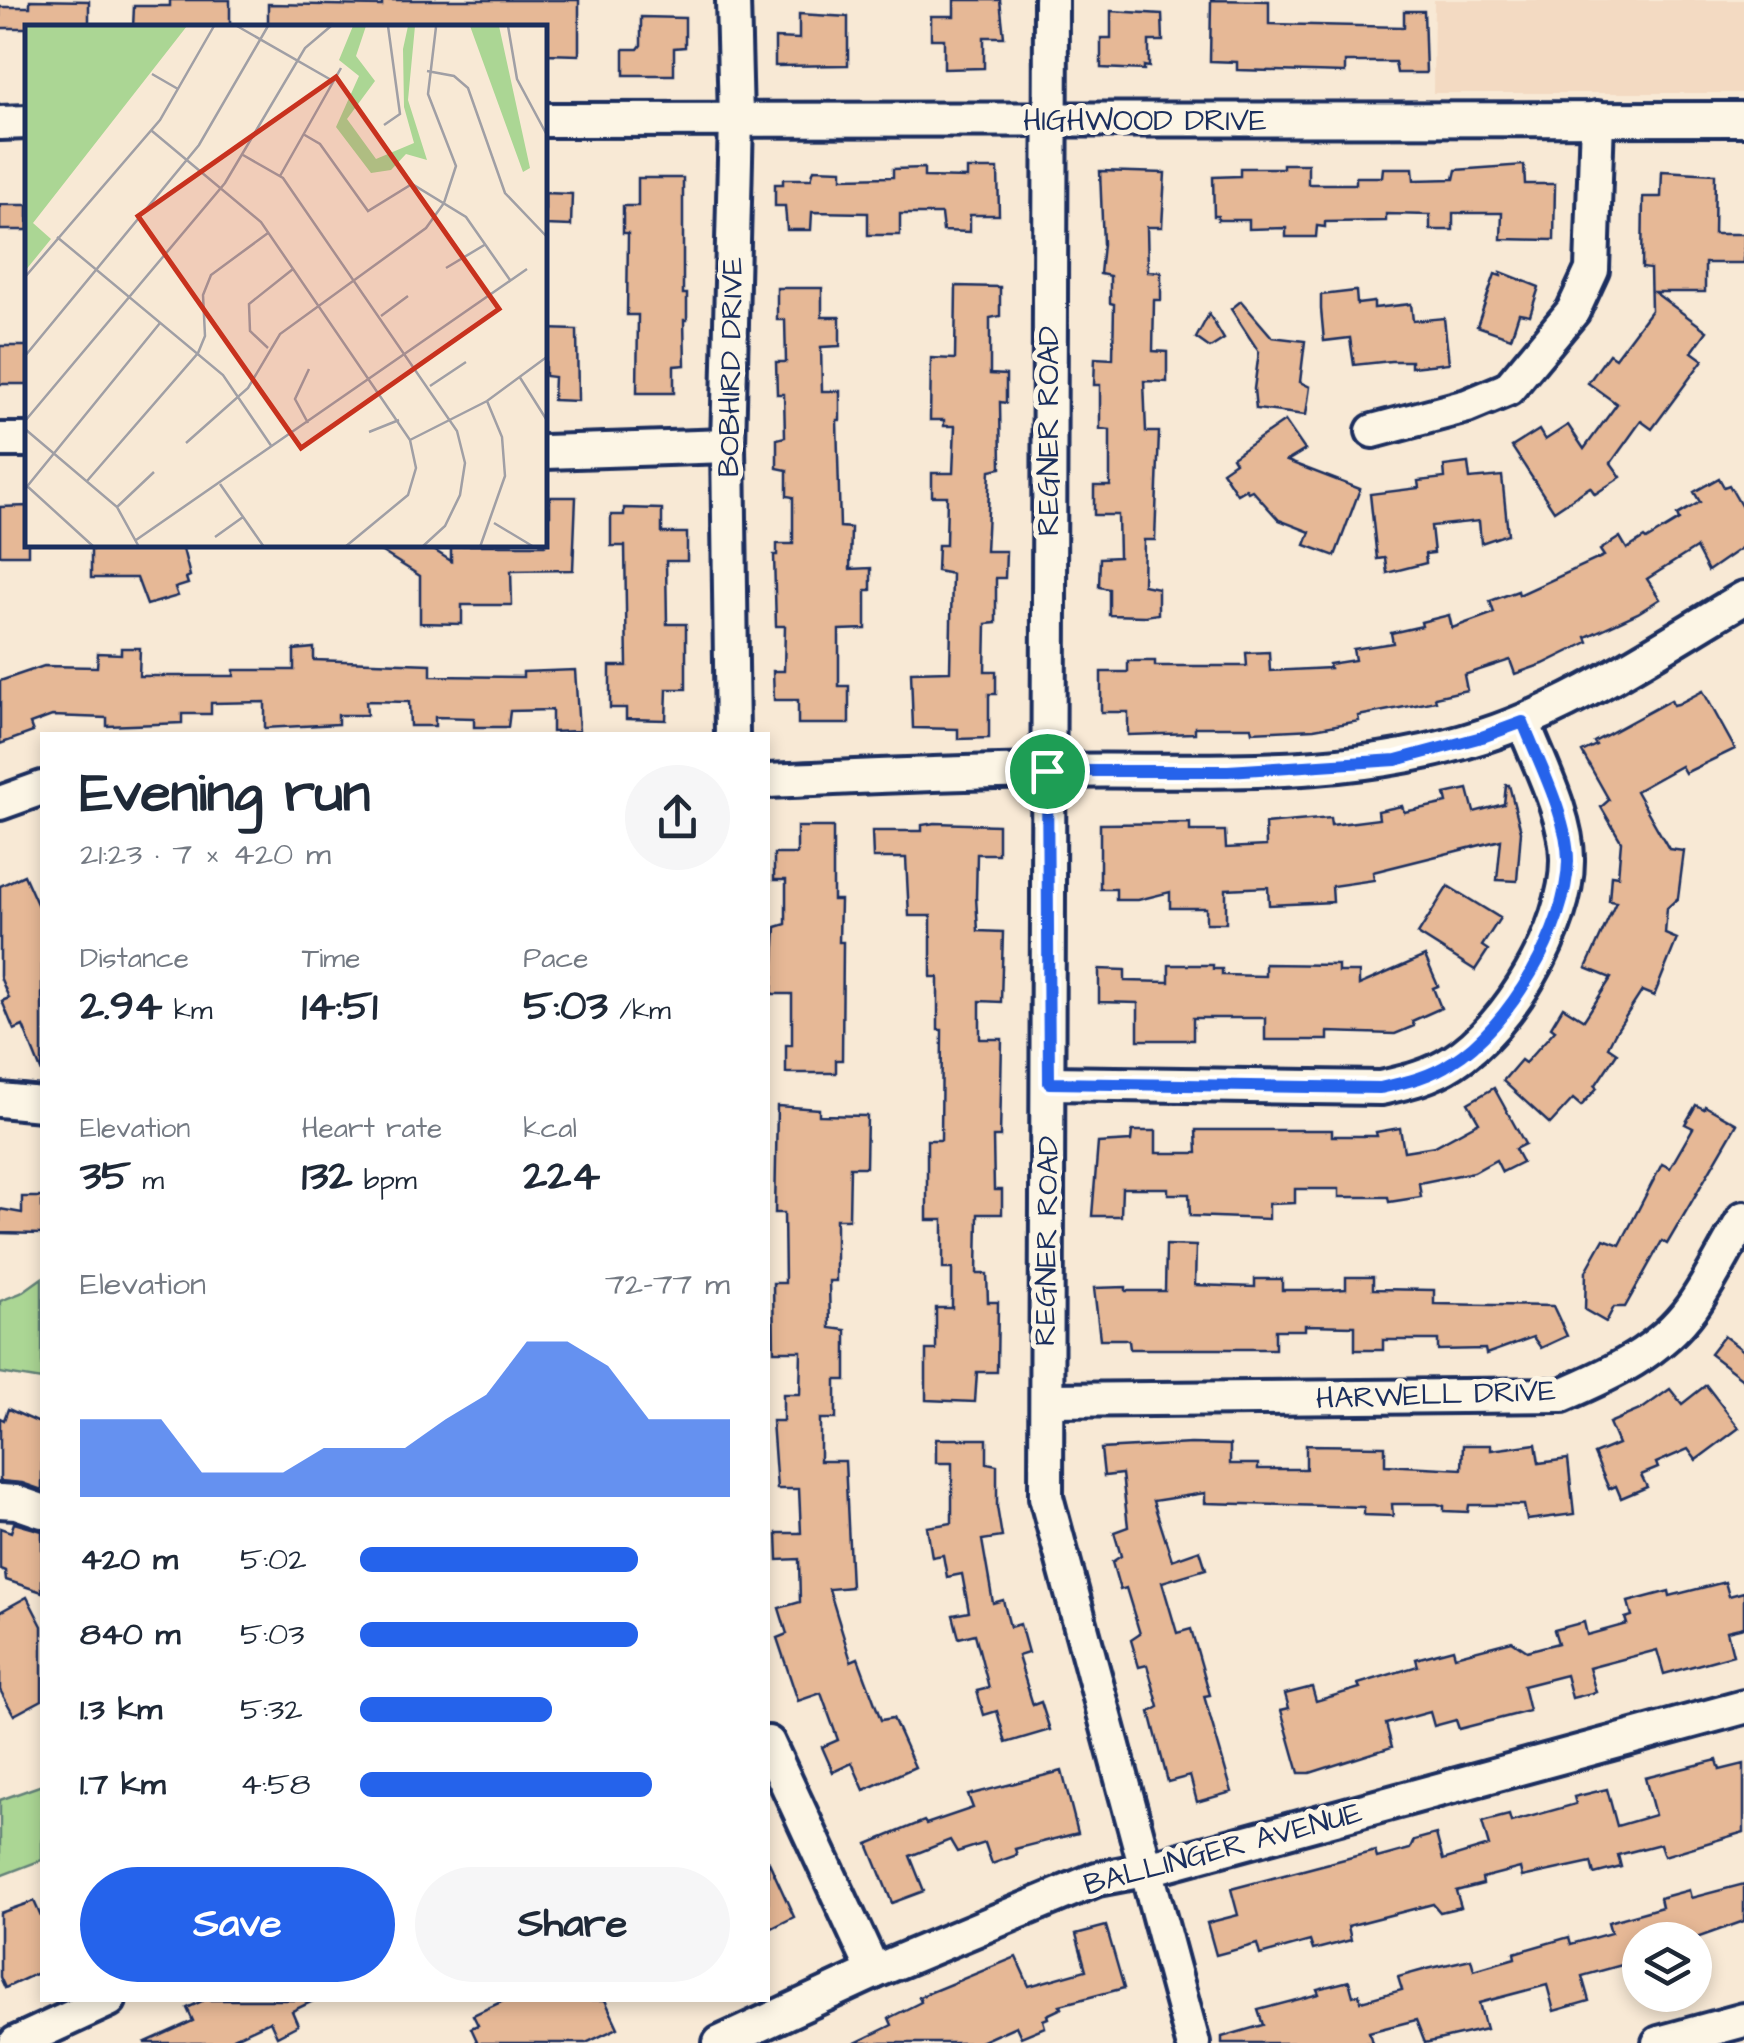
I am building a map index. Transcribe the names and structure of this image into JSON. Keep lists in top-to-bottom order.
{
  "streets": {
    "street": [
      "HIGHWOOD DRIVE",
      "BOBHIRD DRIVE",
      "REGNER ROAD",
      "HARWELL DRIVE",
      "BALLINGER AVENUE"
    ]
  },
  "crossings": [
    ["HIGHWOOD DRIVE", "BOBHIRD DRIVE"],
    ["HIGHWOOD DRIVE", "REGNER ROAD"],
    ["REGNER ROAD", "HARWELL DRIVE"],
    ["REGNER ROAD", "BALLINGER AVENUE"]
  ],
  "page": {
    "heading": ["Evening run", "21:23 · 7 × 420 m"],
    "stats": [
      ["Distance", "2.94 km"],
      ["Time", "14:51"],
      ["Pace", "5:03 /km"],
      ["Elevation", "35 m"],
      ["Heart rate", "132 bpm"],
      ["kcal", "224"]
    ],
    "chart": ["Elevation", "72–77 m"],
    "list": [
      {
        "name": "420 m",
        "note": "5:02"
      },
      {
        "name": "840 m",
        "note": "5:03"
      },
      {
        "name": "1.3 km",
        "note": "5:32"
      },
      {
        "name": "1.7 km",
        "note": "4:58"
      }
    ],
    "buttons": ["Save", "Share"]
  }
}
